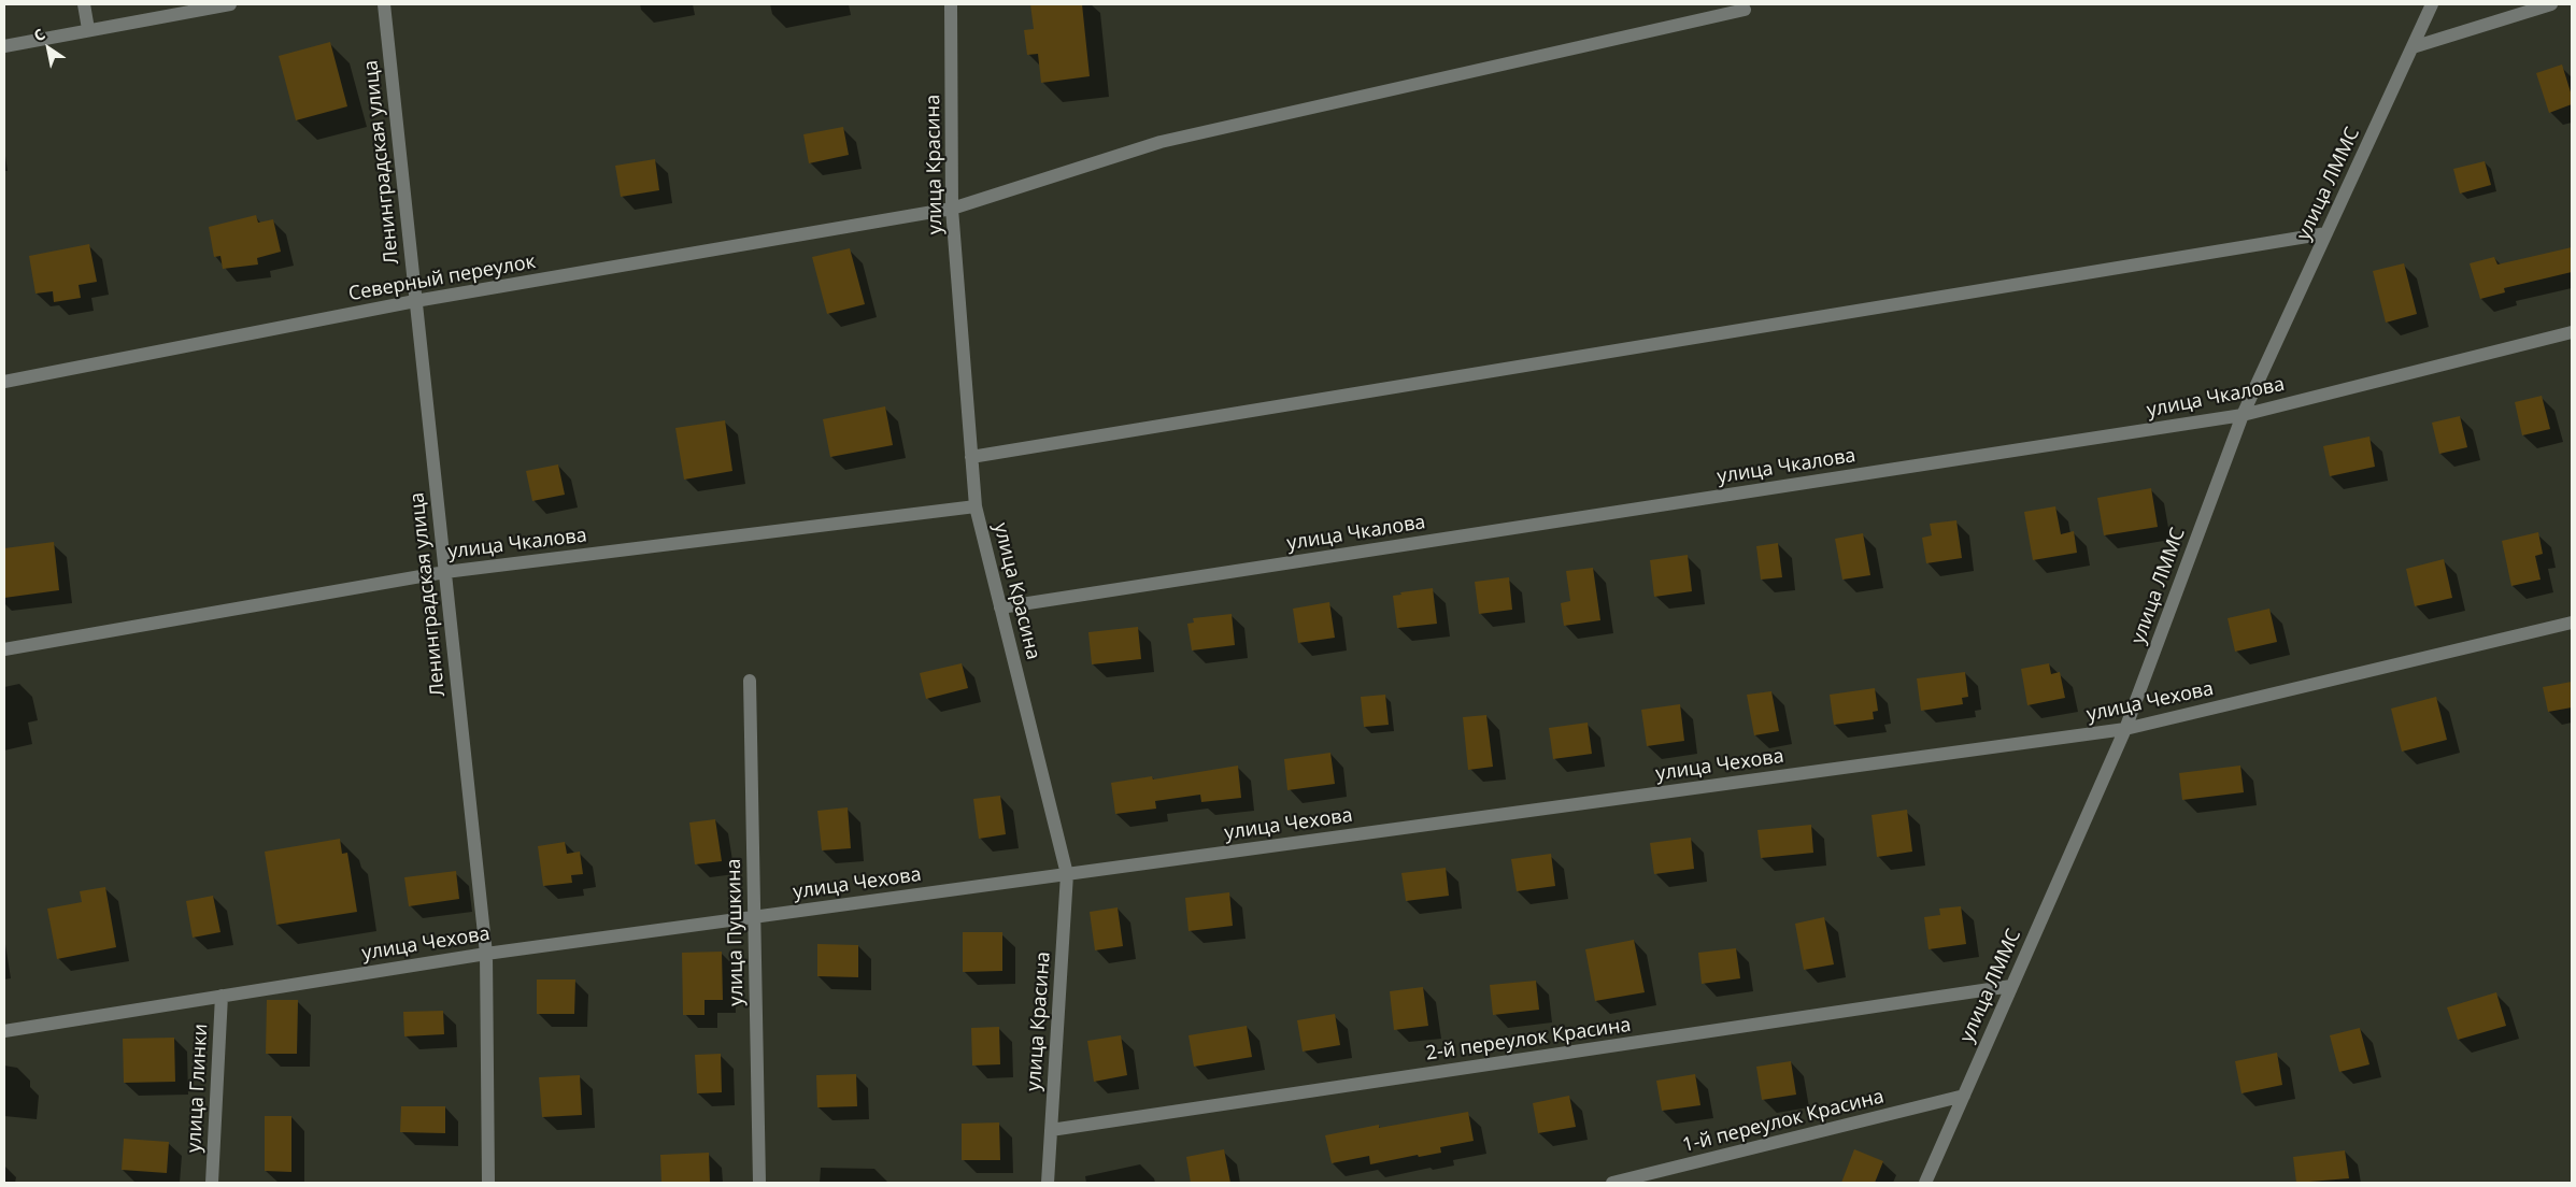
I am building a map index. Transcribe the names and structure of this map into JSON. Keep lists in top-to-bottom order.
{
  "streets": {
    "street": [
      "Ленинградская улица",
      "улица Красина",
      "улица ЛММС",
      "Северный переулок",
      "улица Чкалова",
      "улица Чехова",
      "улица Пушкина",
      "2-й переулок Красина",
      "улица Глинки",
      "1-й переулок Красина"
    ]
  },
  "crossings": [
    ["Ленинградская улица", "Северный переулок"],
    ["Ленинградская улица", "улица Чкалова"],
    ["Ленинградская улица", "улица Чехова"],
    ["улица Красина", "Северный переулок"],
    ["улица Красина", "улица Чкалова"],
    ["улица Красина", "улица Чехова"],
    ["улица Красина", "2-й переулок Красина"],
    ["улица ЛММС", "улица Чкалова"],
    ["улица ЛММС", "улица Чехова"],
    ["улица ЛММС", "2-й переулок Красина"],
    ["улица ЛММС", "1-й переулок Красина"],
    ["улица Чехова", "улица Пушкина"],
    ["улица Чехова", "улица Глинки"]
  ],
  "north": "top left"
}
